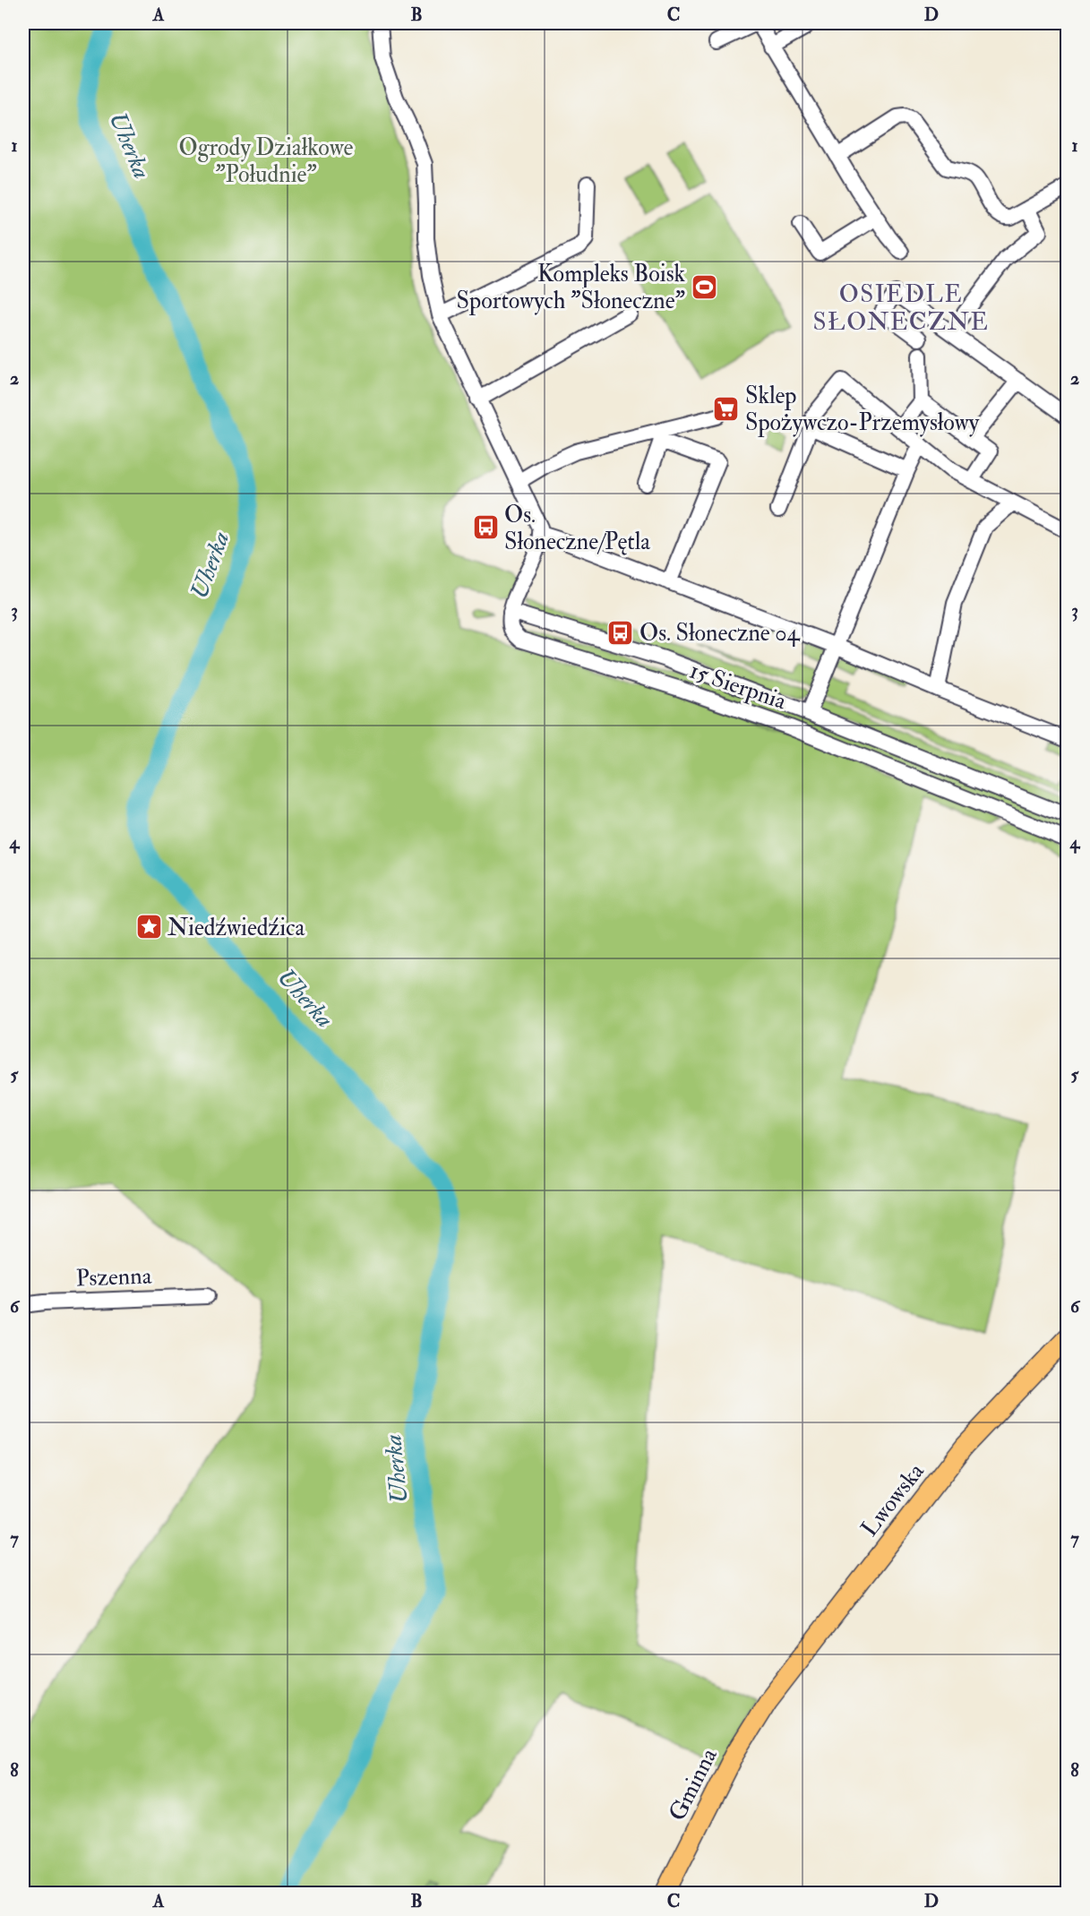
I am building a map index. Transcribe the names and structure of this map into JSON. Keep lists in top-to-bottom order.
{
  "streets": {
    "main road": ["Lwowska", "Gminna"],
    "street": ["15 Sierpnia", "Pszenna"]
  },
  "crossings": [
    ["Lwowska", "Gminna"]
  ],
  "districts": ["OSIEDLE SŁONECZNE"],
  "water": ["Uherka"],
  "parks": ["Ogrody Działkowe \"Południe\""],
  "places": {
    "sports": ["Kompleks Boisk Sportowych \"Słoneczne\""],
    "supermarket": ["Sklep Spożywczo-Przemysłowy"],
    "bus stop": ["Os. Słoneczne/Pętla", "Os. Słoneczne 04"],
    "place": ["Niedźwiedźica"]
  },
  "grid": {
    "columns": [
      "A",
      "B",
      "C",
      "D"
    ],
    "rows": [
      "1",
      "2",
      "3",
      "4",
      "5",
      "6",
      "7",
      "8"
    ]
  }
}
